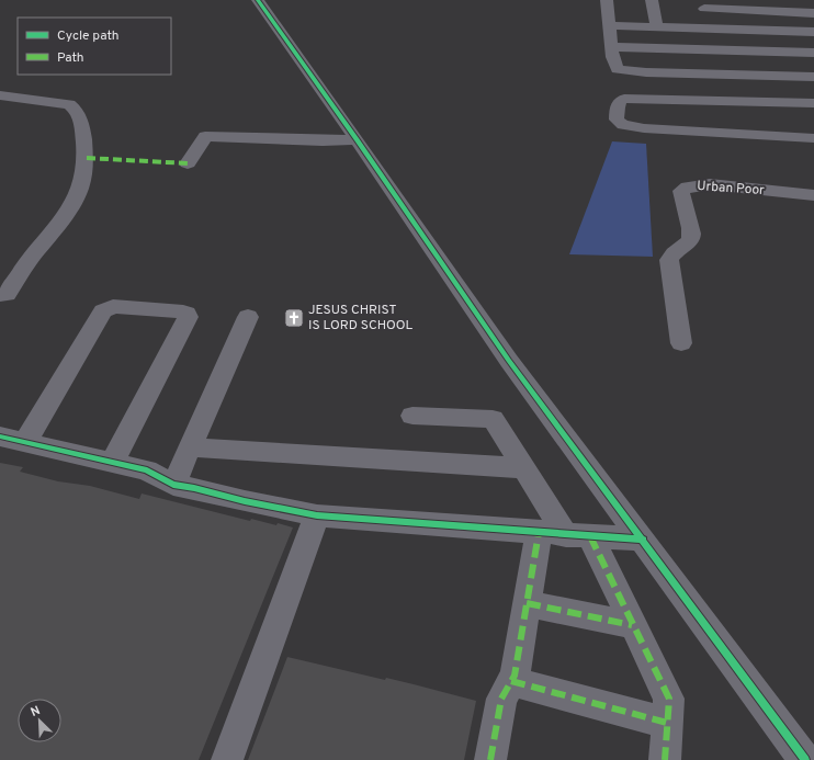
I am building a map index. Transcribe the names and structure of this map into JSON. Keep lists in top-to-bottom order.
{
  "streets": {
    "street": ["Urban Poor"]
  },
  "places": {
    "church": ["JESUS CHRIST IS LORD SCHOOL"]
  },
  "legend": ["Cycle path", "Path"],
  "north": "top left"
}
